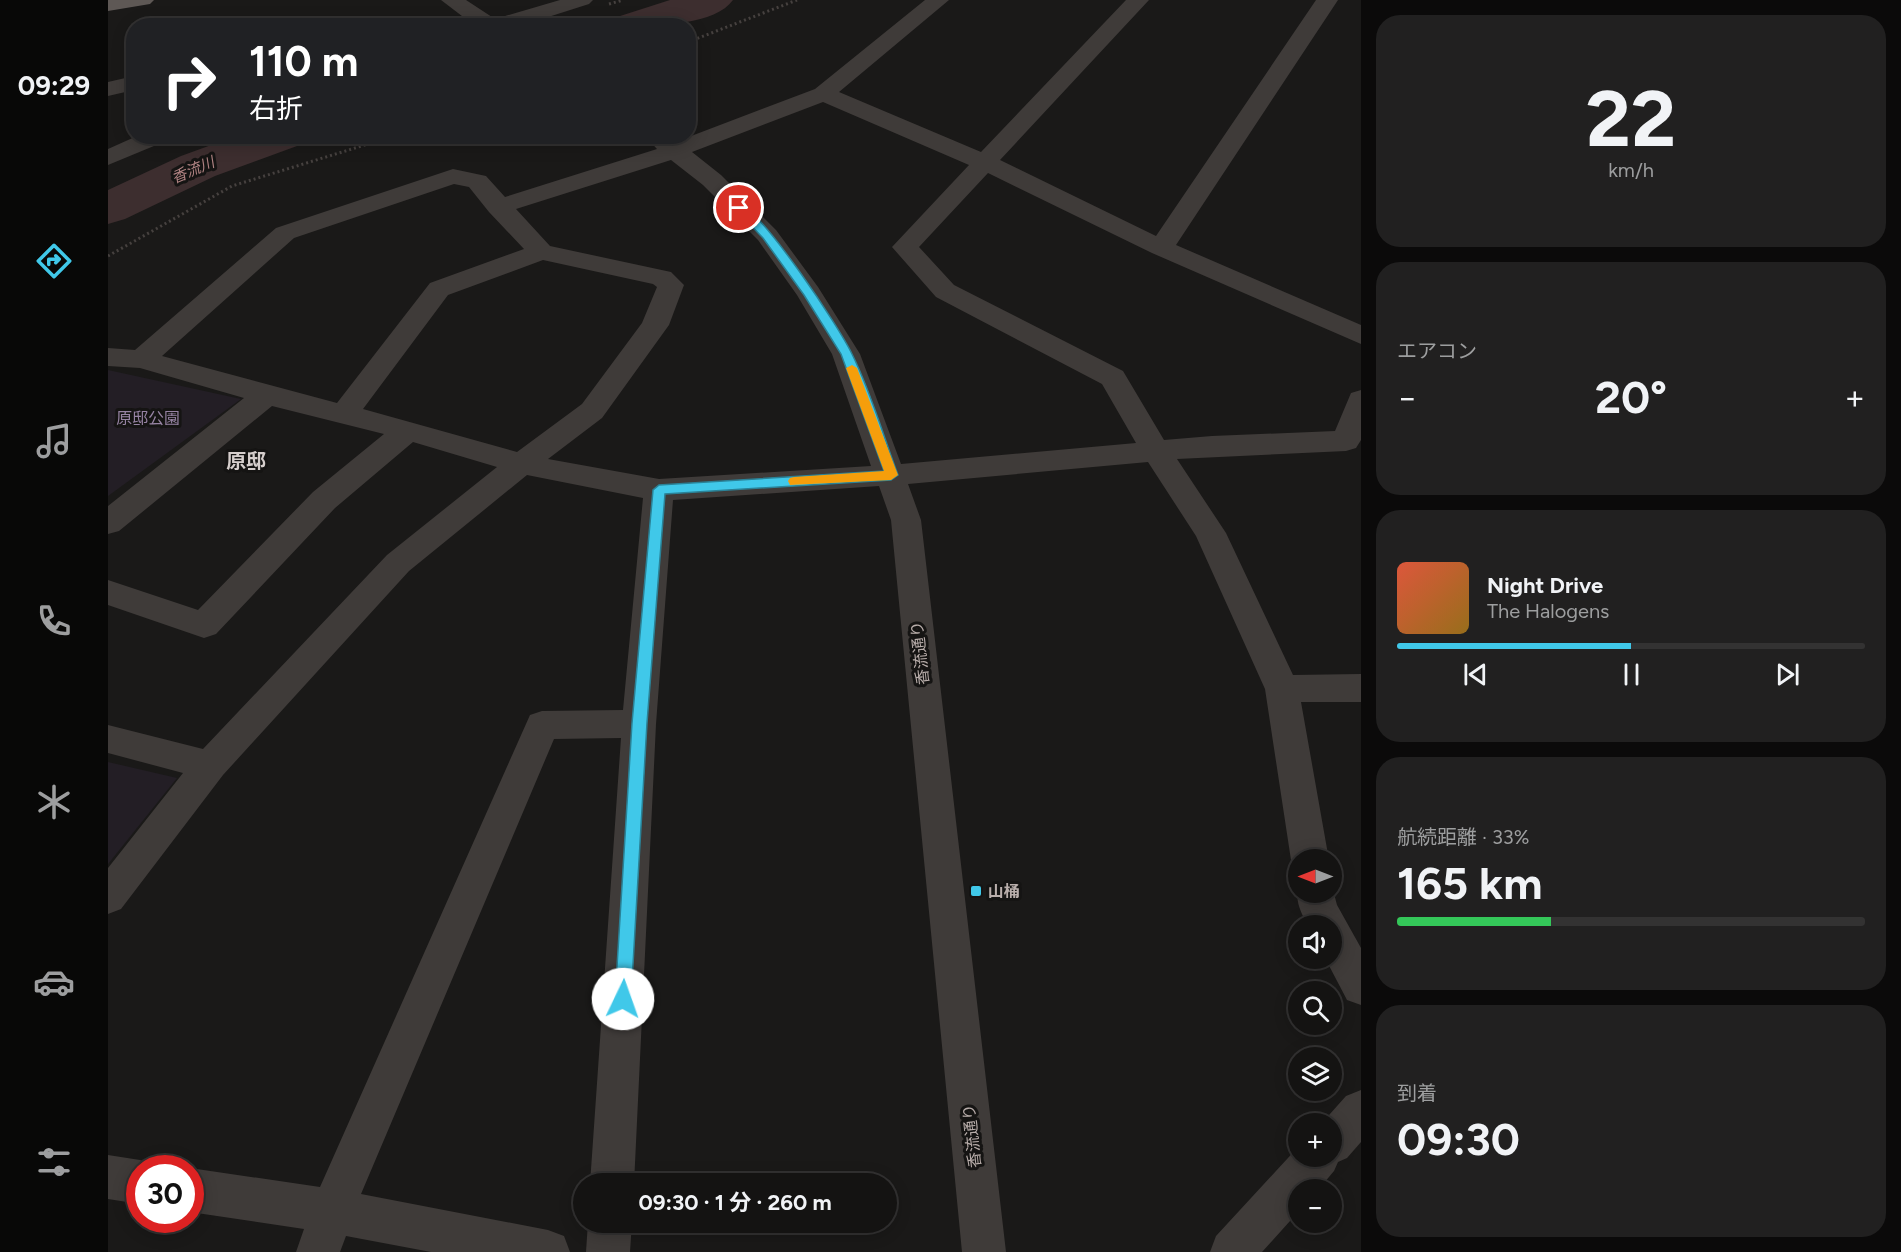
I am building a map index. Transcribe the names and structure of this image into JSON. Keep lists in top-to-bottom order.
{
  "streets": {
    "street": ["香流通り"]
  },
  "districts": ["原邸"],
  "water": ["香流川"],
  "parks": ["原邸公園"],
  "places": {
    "transit": ["山桶"]
  },
  "north": "left",
  "page": {
    "tabs": "09:29",
    "tile": [
      ["22", "km/h"],
      "エアコン",
      ["航続距離 · 33%", "165 km"],
      ["到着", "09:30"]
    ],
    "turn": ["110 m", "右折"],
    "heat": ["−", "20°", "+"],
    "song": ["Night Drive", "The Halogens"],
    "map_buttons": ["+", "−"],
    "limit": "30",
    "trip": "09:30 · 1 分 · 260 m"
  }
}
